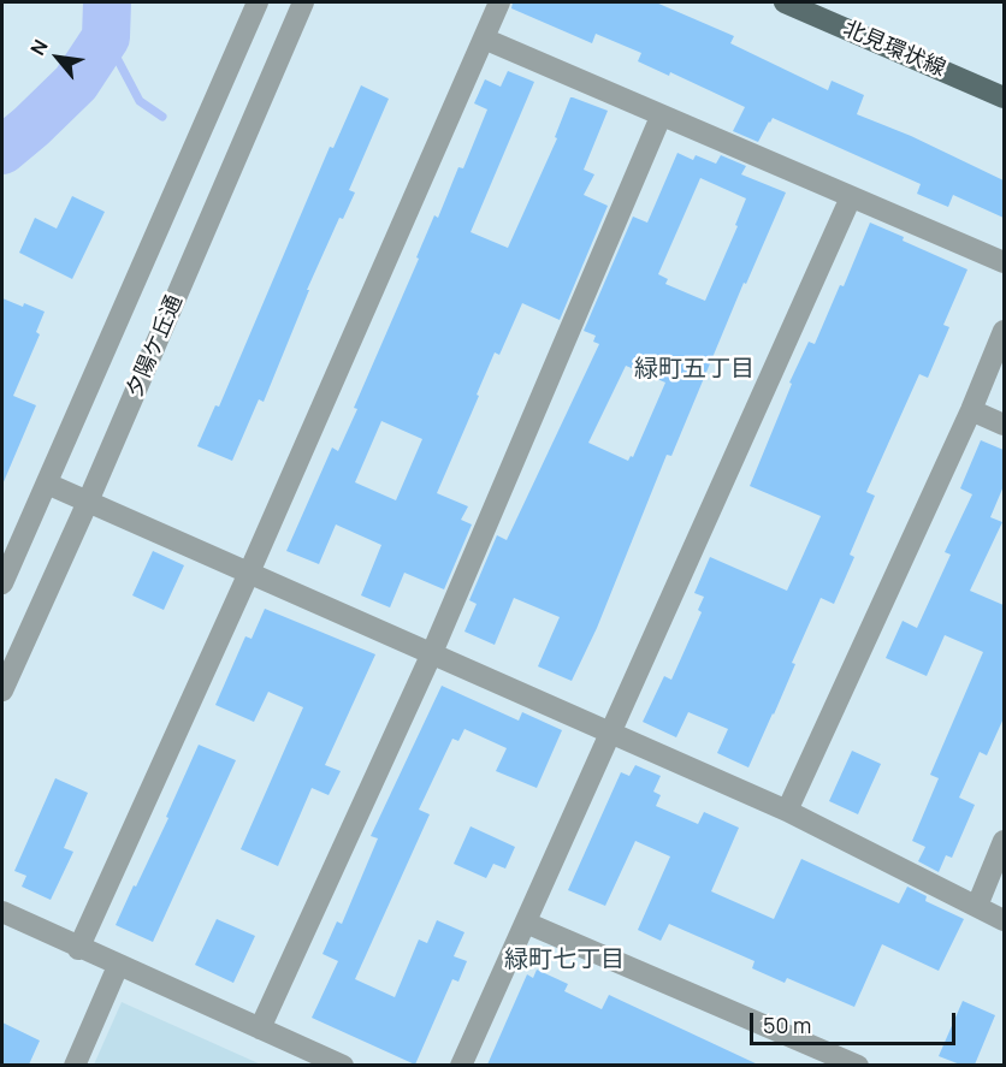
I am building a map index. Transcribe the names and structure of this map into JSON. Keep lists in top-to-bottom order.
{
  "streets": {
    "main road": ["北見環状線"],
    "street": ["夕陽ケ丘通"]
  },
  "districts": ["緑町五丁目", "緑町七丁目"],
  "scale_bar": "50 m",
  "north": "top left"
}
